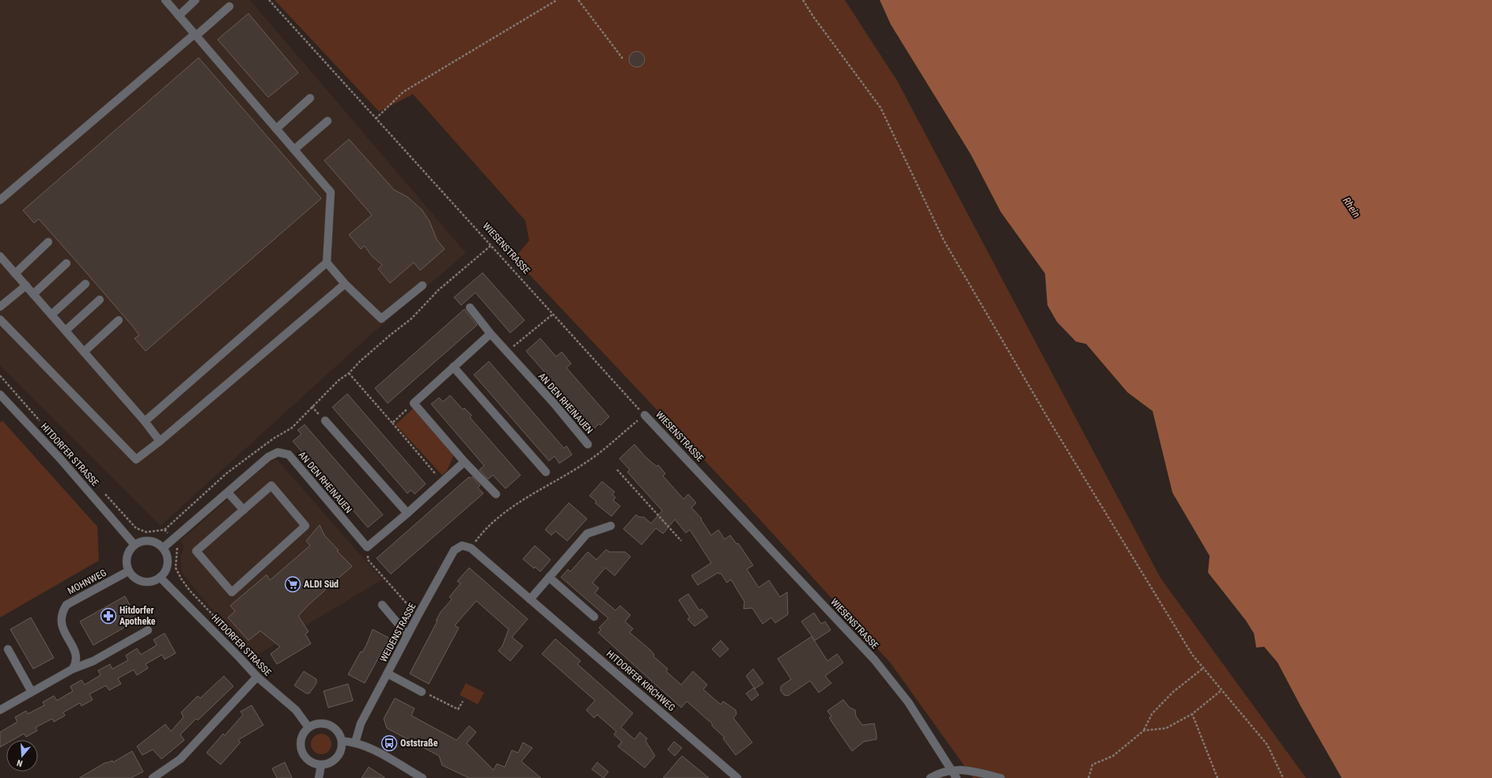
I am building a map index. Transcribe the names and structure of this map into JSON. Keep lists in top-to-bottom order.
{
  "streets": {
    "street": [
      "WIESENSTRASSE",
      "AN DEN RHEINAUEN",
      "HITDORFER STRASSE",
      "MOHNWEG",
      "WEIDENSTRASSE",
      "HITDORFER KIRCHWEG"
    ]
  },
  "crossings": [
    ["AN DEN RHEINAUEN", "HITDORFER STRASSE"],
    ["AN DEN RHEINAUEN", "MOHNWEG"],
    ["HITDORFER STRASSE", "MOHNWEG"],
    ["WEIDENSTRASSE", "HITDORFER KIRCHWEG"]
  ],
  "water": ["Rhein"],
  "places": {
    "supermarket": ["ALDI Süd"],
    "pharmacy": ["Hitdorfer Apotheke"],
    "bus stop": ["Oststraße"]
  },
  "north": "bottom"
}
